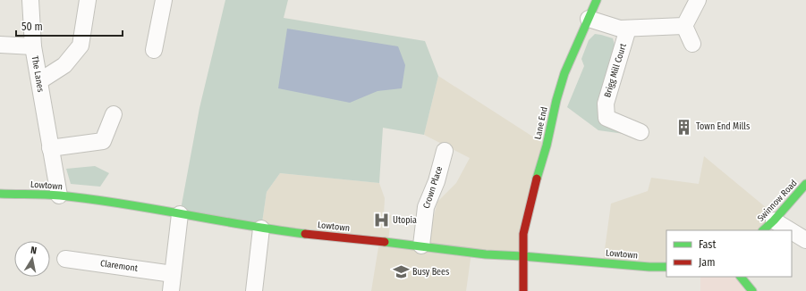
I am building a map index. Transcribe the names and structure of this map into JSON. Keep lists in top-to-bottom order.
{
  "streets": {
    "main road": ["Lane End", "Lowtown", "Swinnow Road"],
    "street": [
      "Brigg Mill Court",
      "The Lanes",
      "Crown Place",
      "Claremont"
    ]
  },
  "crossings": [
    ["The Lanes", "Lowtown"],
    ["Lane End", "Lowtown"],
    ["Lowtown", "Crown Place"]
  ],
  "places": {
    "building": ["Town End Mills"],
    "hospital": ["Utopia"],
    "school or university": ["Busy Bees"]
  },
  "legend": ["Fast", "Jam"],
  "scale_bar": "50 m",
  "north": "top"
}
